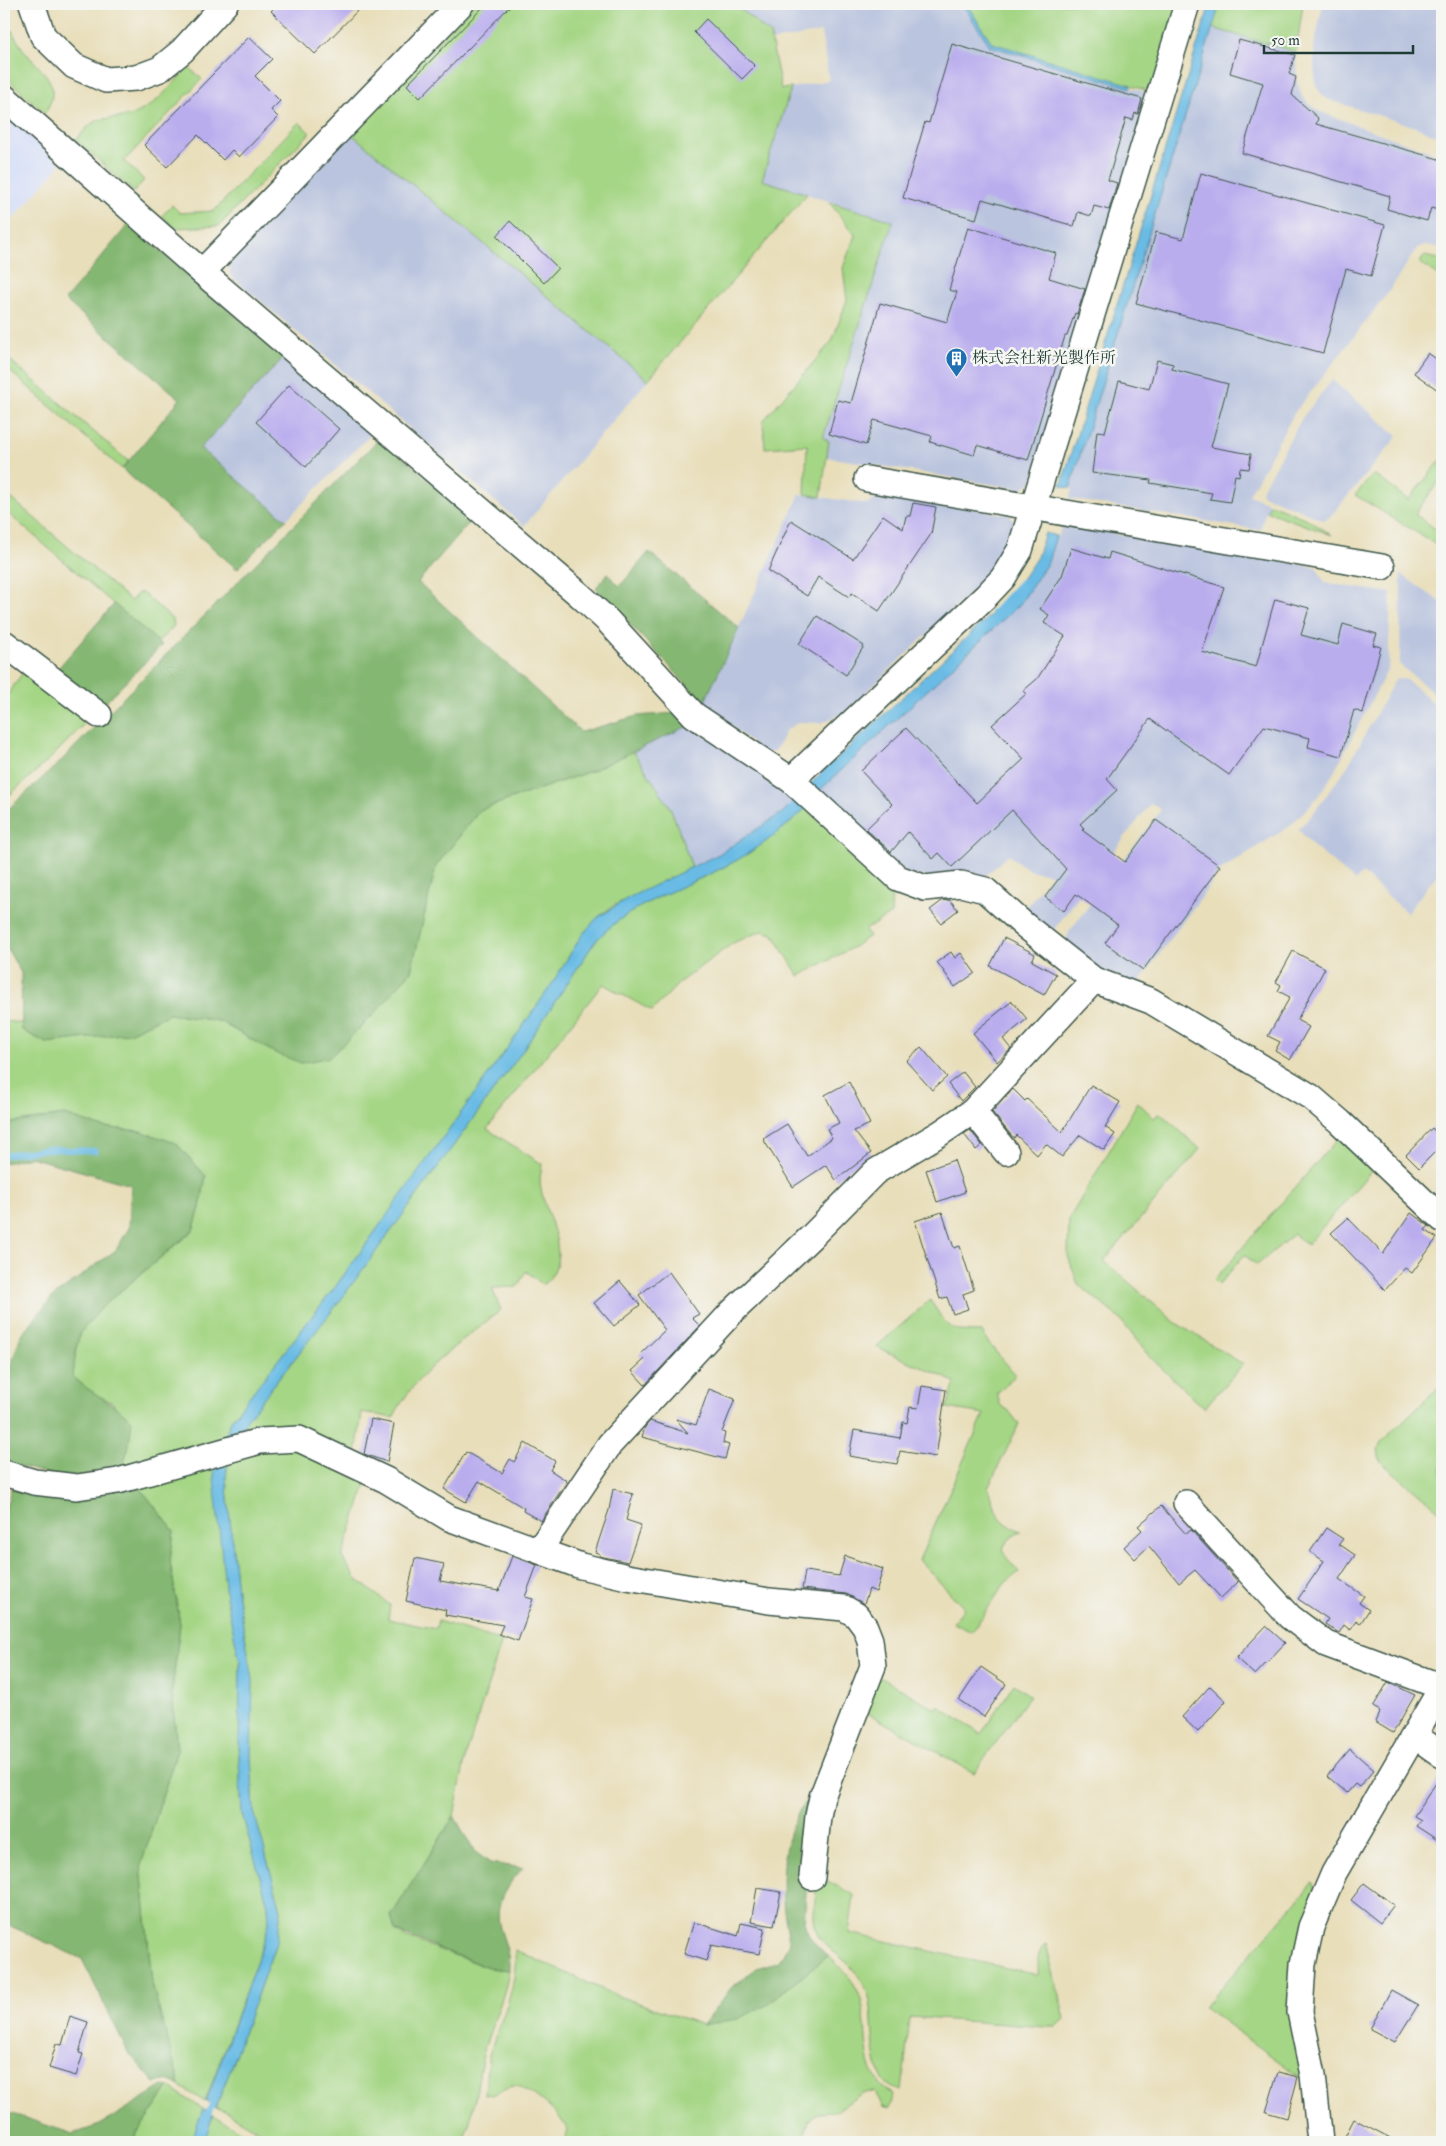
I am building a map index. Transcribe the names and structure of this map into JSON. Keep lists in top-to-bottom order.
{
  "places": {
    "building": ["株式会社新光製作所"]
  },
  "scale_bar": "50 m"
}
